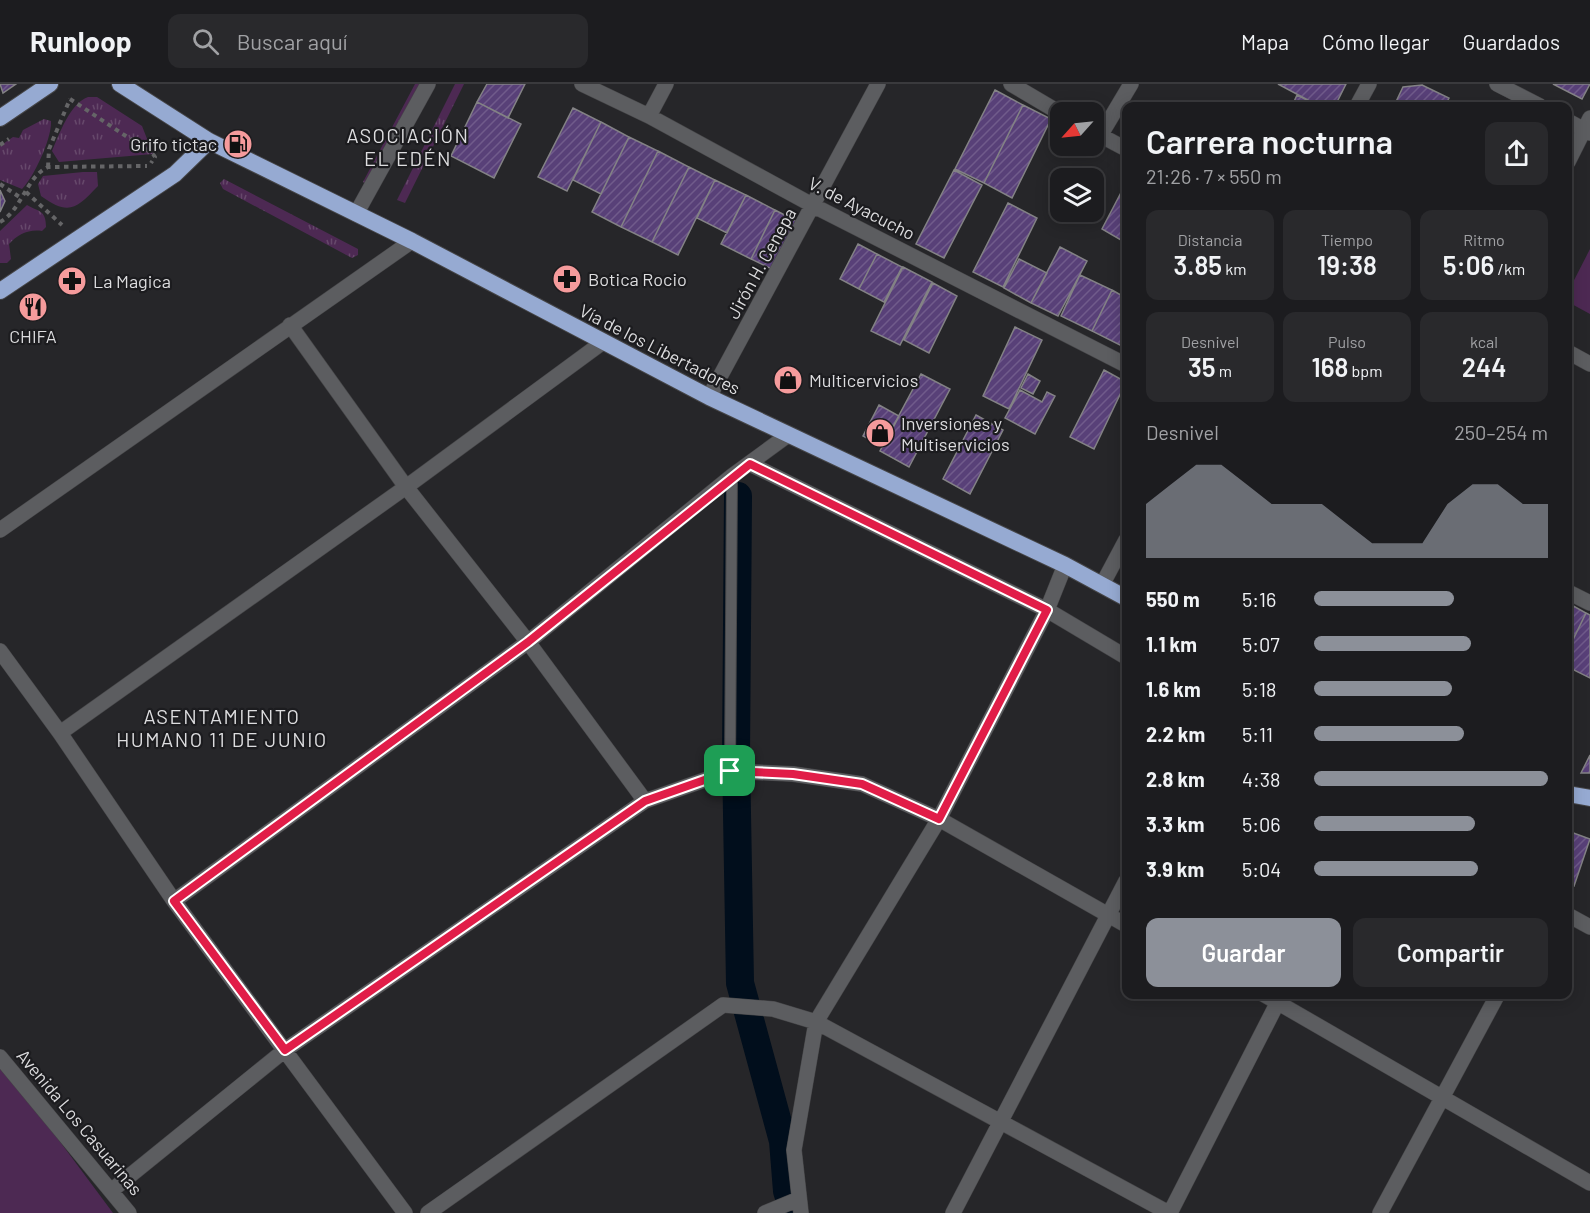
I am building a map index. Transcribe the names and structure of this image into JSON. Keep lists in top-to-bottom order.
{
  "streets": {
    "highway": ["Vía de los Libertadores"],
    "street": ["V. de Ayacucho", "Jirón H. Cenepa", "Avenida Los Casuarinas"]
  },
  "crossings": [
    ["V. de Ayacucho", "Jirón H. Cenepa"],
    ["Jirón H. Cenepa", "Vía de los Libertadores"]
  ],
  "districts": ["ASOCIACIÓN EL EDÉN", "ASENTAMIENTO HUMANO 11 DE JUNIO"],
  "places": {
    "fuel station": ["Grifo tictac"],
    "pharmacy": ["Botica Rocio", "La Magica"],
    "restaurant": ["CHIFA"],
    "shop": ["Multicervicios", "Inversiones y Multiservicios"]
  },
  "north": "bottom left",
  "page": {
    "header": "Runloop",
    "search": "Buscar aquí",
    "nav": ["Mapa", "Cómo llegar", "Guardados"],
    "heading": ["Carrera nocturna", "21:26 · 7 × 550 m"],
    "stats": [
      ["Distancia", "3.85 km"],
      ["Tiempo", "19:38"],
      ["Ritmo", "5:06 /km"],
      ["Desnivel", "35 m"],
      ["Pulso", "168 bpm"],
      ["kcal", "244"]
    ],
    "chart": ["Desnivel", "250–254 m"],
    "list": [
      {
        "name": "550 m",
        "note": "5:16"
      },
      {
        "name": "1.1 km",
        "note": "5:07"
      },
      {
        "name": "1.6 km",
        "note": "5:18"
      },
      {
        "name": "2.2 km",
        "note": "5:11"
      },
      {
        "name": "2.8 km",
        "note": "4:38"
      },
      {
        "name": "3.3 km",
        "note": "5:06"
      },
      {
        "name": "3.9 km",
        "note": "5:04"
      }
    ],
    "buttons": ["Guardar", "Compartir"]
  }
}
